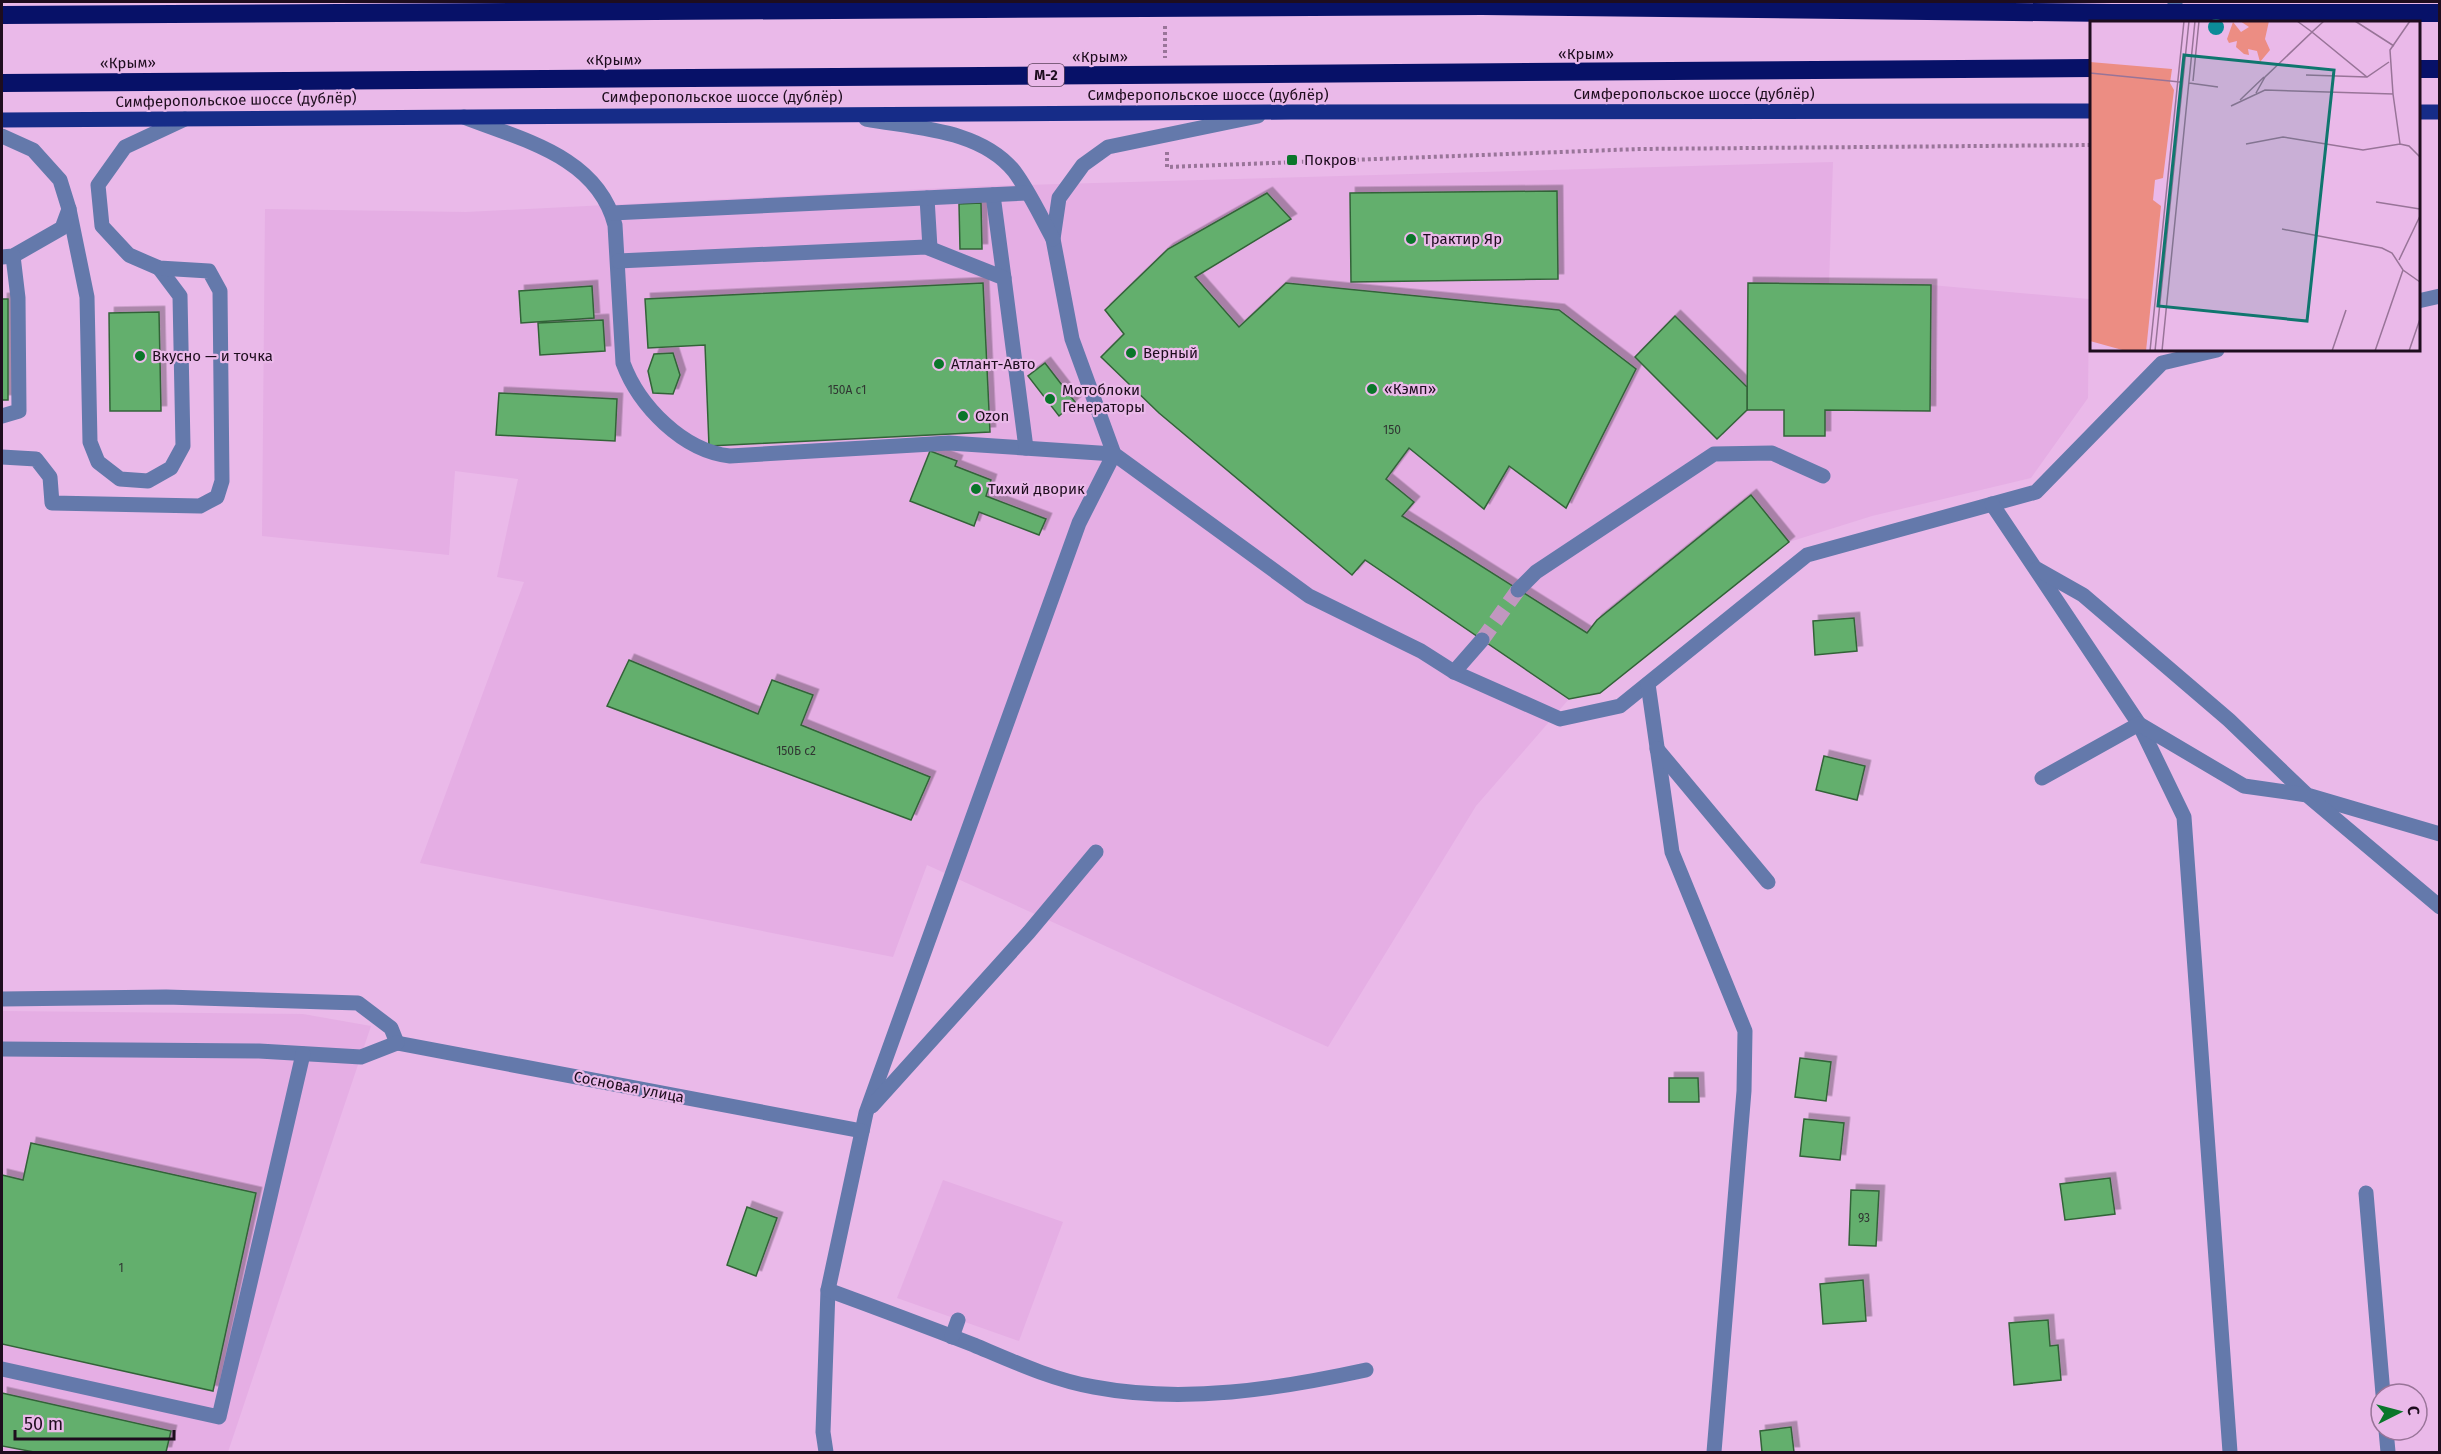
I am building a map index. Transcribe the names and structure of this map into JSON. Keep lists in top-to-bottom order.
{
  "streets": {
    "highway": ["«Крым»", "М-2"],
    "main road": ["Симферопольское шоссе (дублёр)"],
    "street": ["Сосновая улица"]
  },
  "places": {
    "transit": ["Покров"],
    "other": [
      "Трактир Яр",
      "Верный",
      "Вкусно — и точка",
      "Атлант-Авто",
      "«Кэмп»",
      "Мотоблоки Генераторы",
      "Ozon",
      "Тихий дворик"
    ]
  },
  "house_numbers": [
    "150А с1",
    "150",
    "150Б с2",
    "93",
    "1"
  ],
  "scale_bar": "50 m",
  "north": "right"
}
